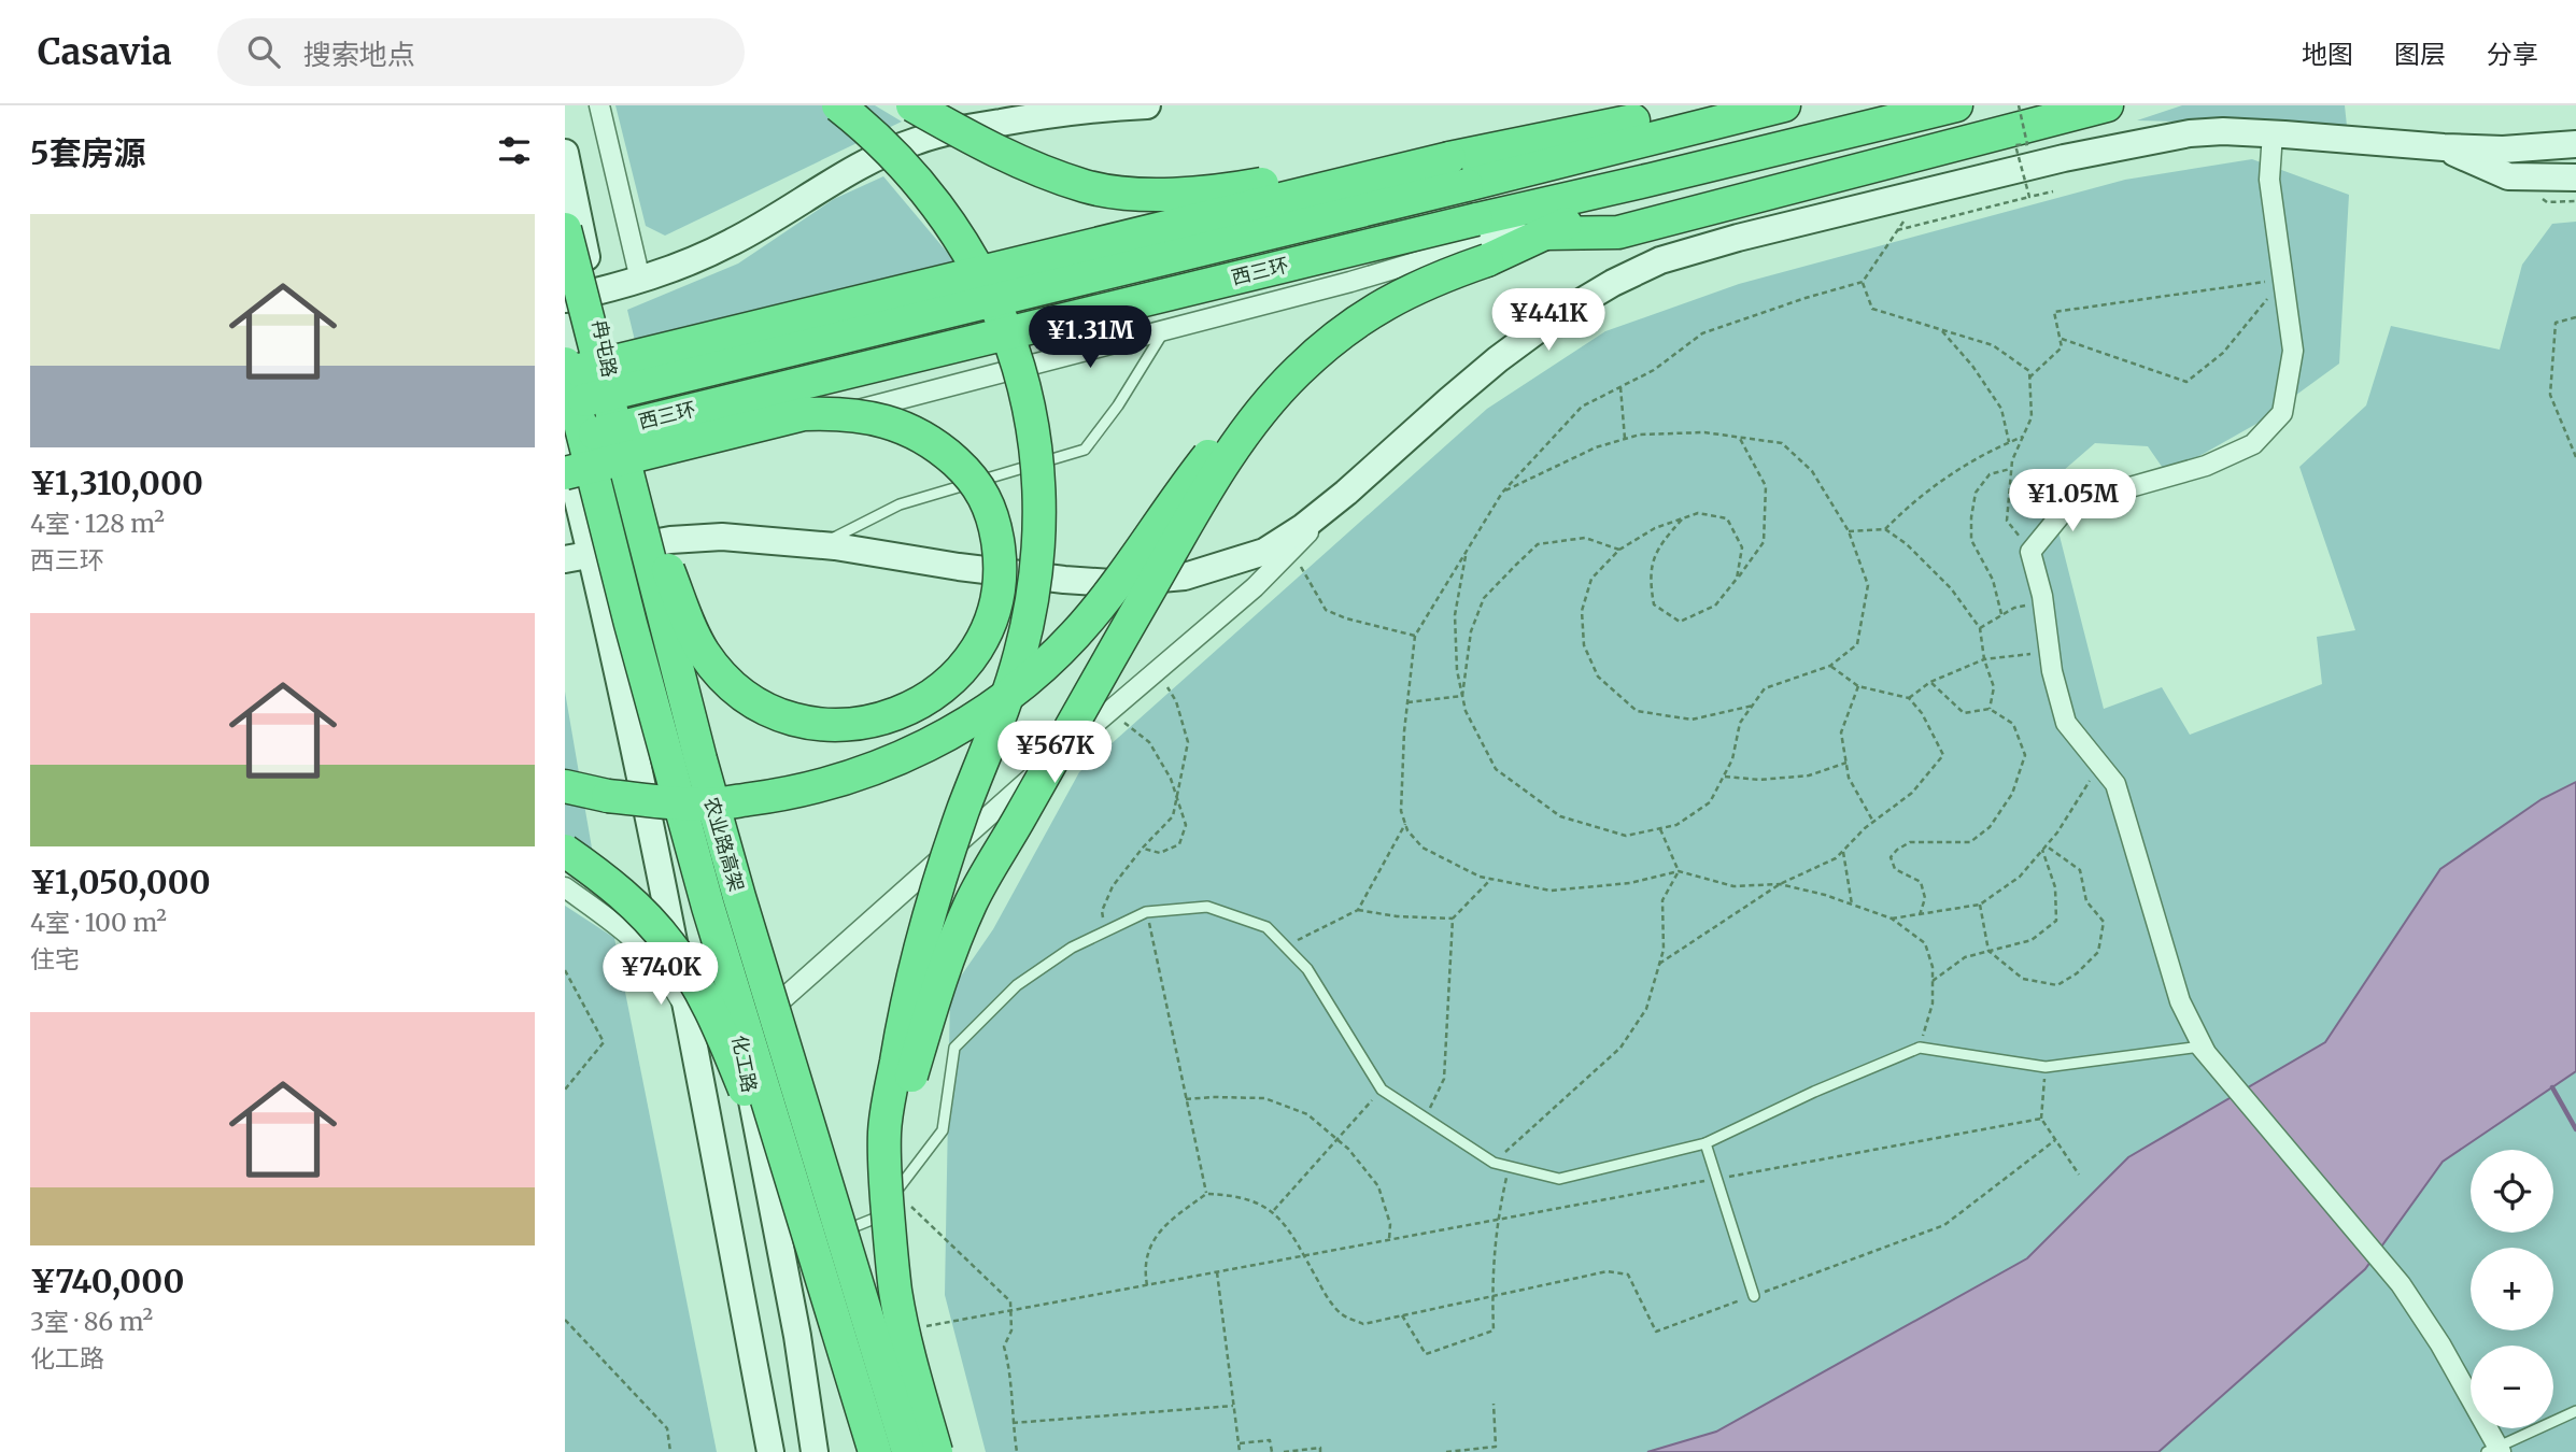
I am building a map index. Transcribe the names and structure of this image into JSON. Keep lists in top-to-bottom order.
{
  "streets": {
    "highway": ["西三环", "农业路高架"],
    "main road": ["冉屯路", "化工路"]
  },
  "crossings": [
    ["冉屯路", "农业路高架"],
    ["冉屯路", "化工路"]
  ],
  "page": {
    "header": "Casavia",
    "search": "搜索地点",
    "nav": ["地图", "图层", "分享"],
    "heading": "5套房源",
    "list": [
      {
        "name": "¥1,310,000",
        "note": "4室 · 128 m² · 西三环"
      },
      {
        "name": "¥1,050,000",
        "note": "4室 · 100 m² · 住宅"
      },
      {
        "name": "¥740,000",
        "note": "3室 · 86 m² · 化工路"
      }
    ],
    "price": [
      "¥441K",
      "¥1.31M",
      "¥1.05M",
      "¥567K",
      "¥740K"
    ],
    "map_buttons": ["+", "−"]
  }
}
